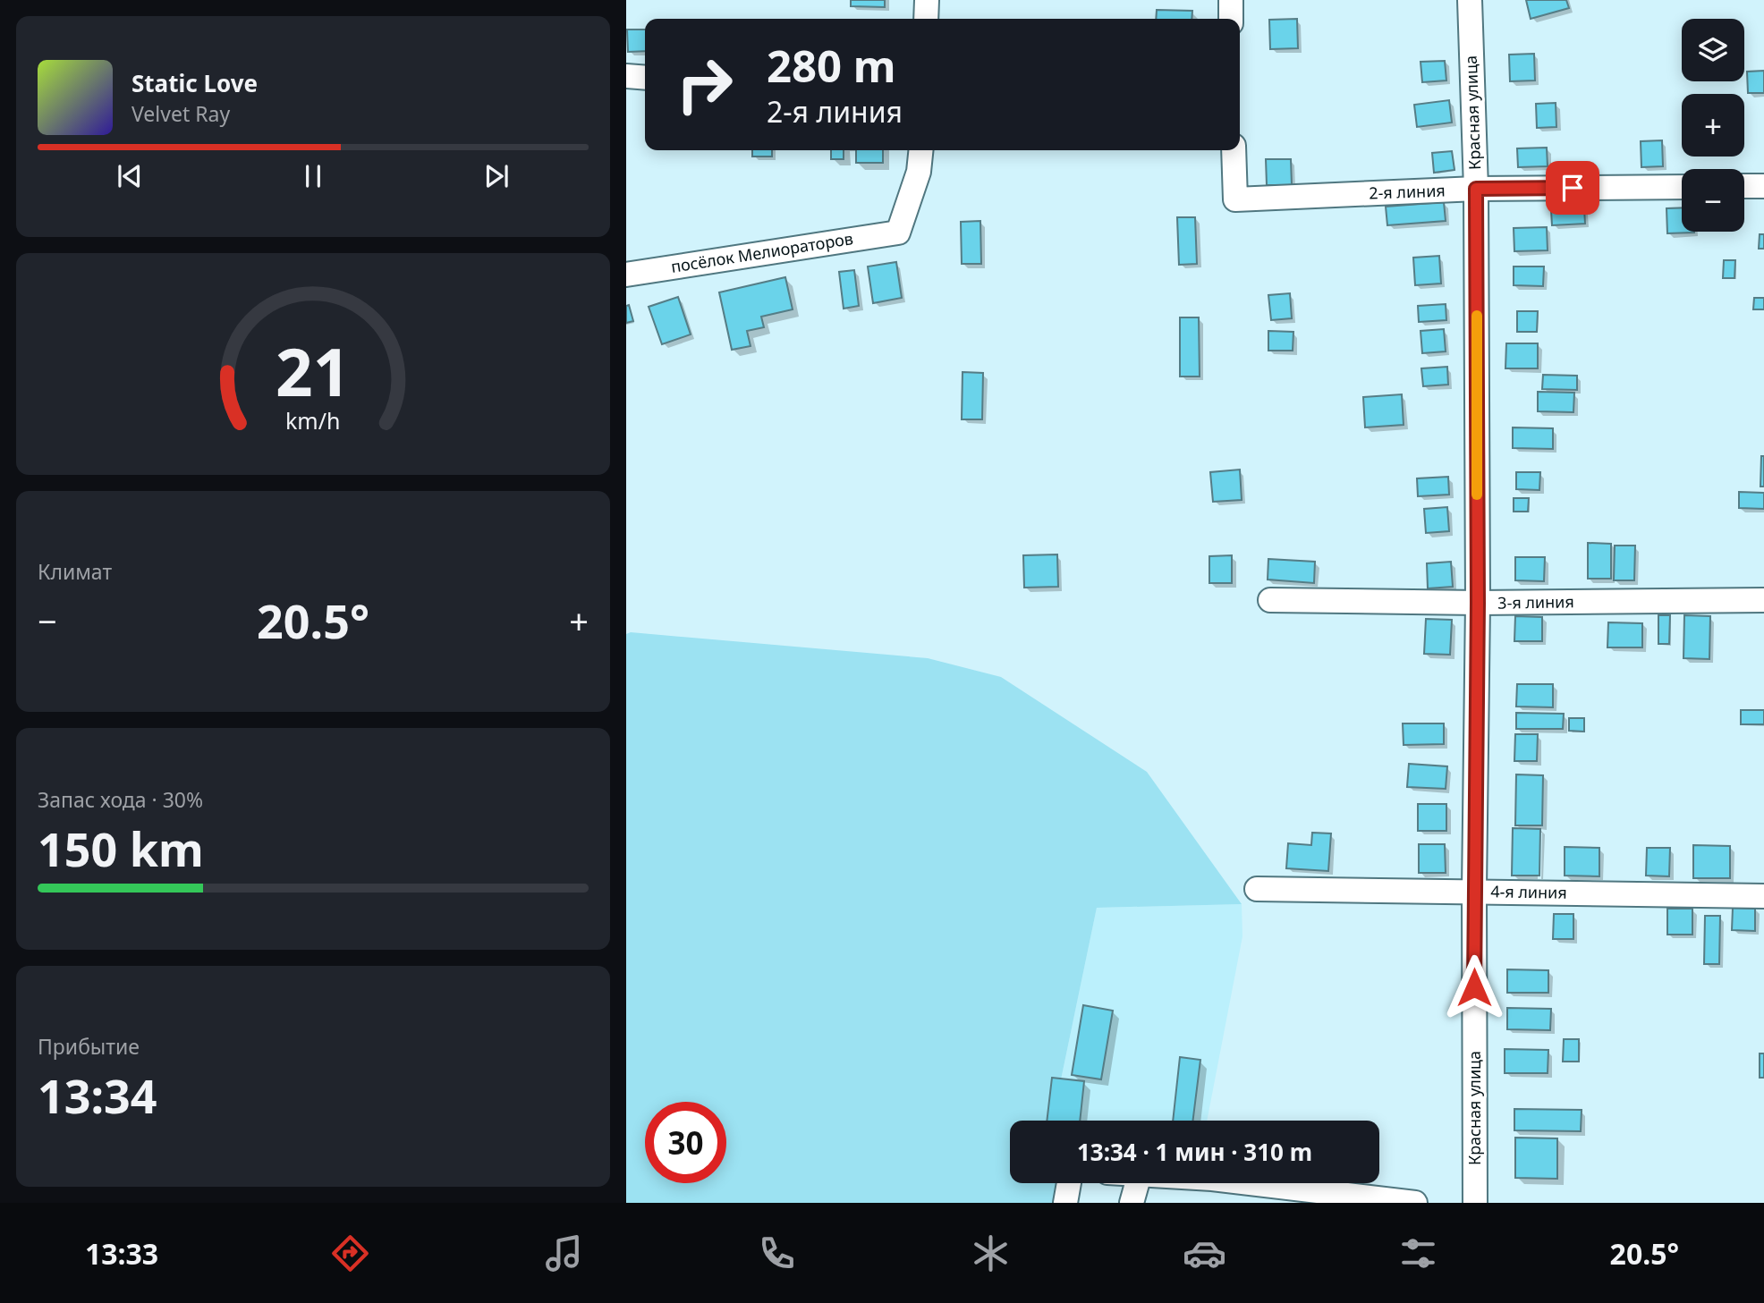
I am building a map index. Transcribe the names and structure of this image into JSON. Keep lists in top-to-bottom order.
{
  "streets": {
    "street": [
      "Красная улица",
      "2-я линия",
      "посёлок Мелиораторов",
      "3-я линия",
      "4-я линия"
    ]
  },
  "crossings": [
    ["Красная улица", "2-я линия"],
    ["Красная улица", "3-я линия"],
    ["Красная улица", "4-я линия"]
  ],
  "page": {
    "map_buttons": ["+", "−"],
    "turn": ["280 m", "2-я линия"],
    "song": ["Static Love", "Velvet Ray"],
    "tile": [
      "Климат",
      ["Запас хода · 30%", "150 km"],
      ["Прибытие", "13:34"]
    ],
    "heat": ["−", "20.5°", "+"],
    "limit": "30",
    "trip": "13:34 · 1 мин · 310 m",
    "tabs": ["13:33", "20.5°"],
    "gauge": ["21", "km/h"]
  }
}
